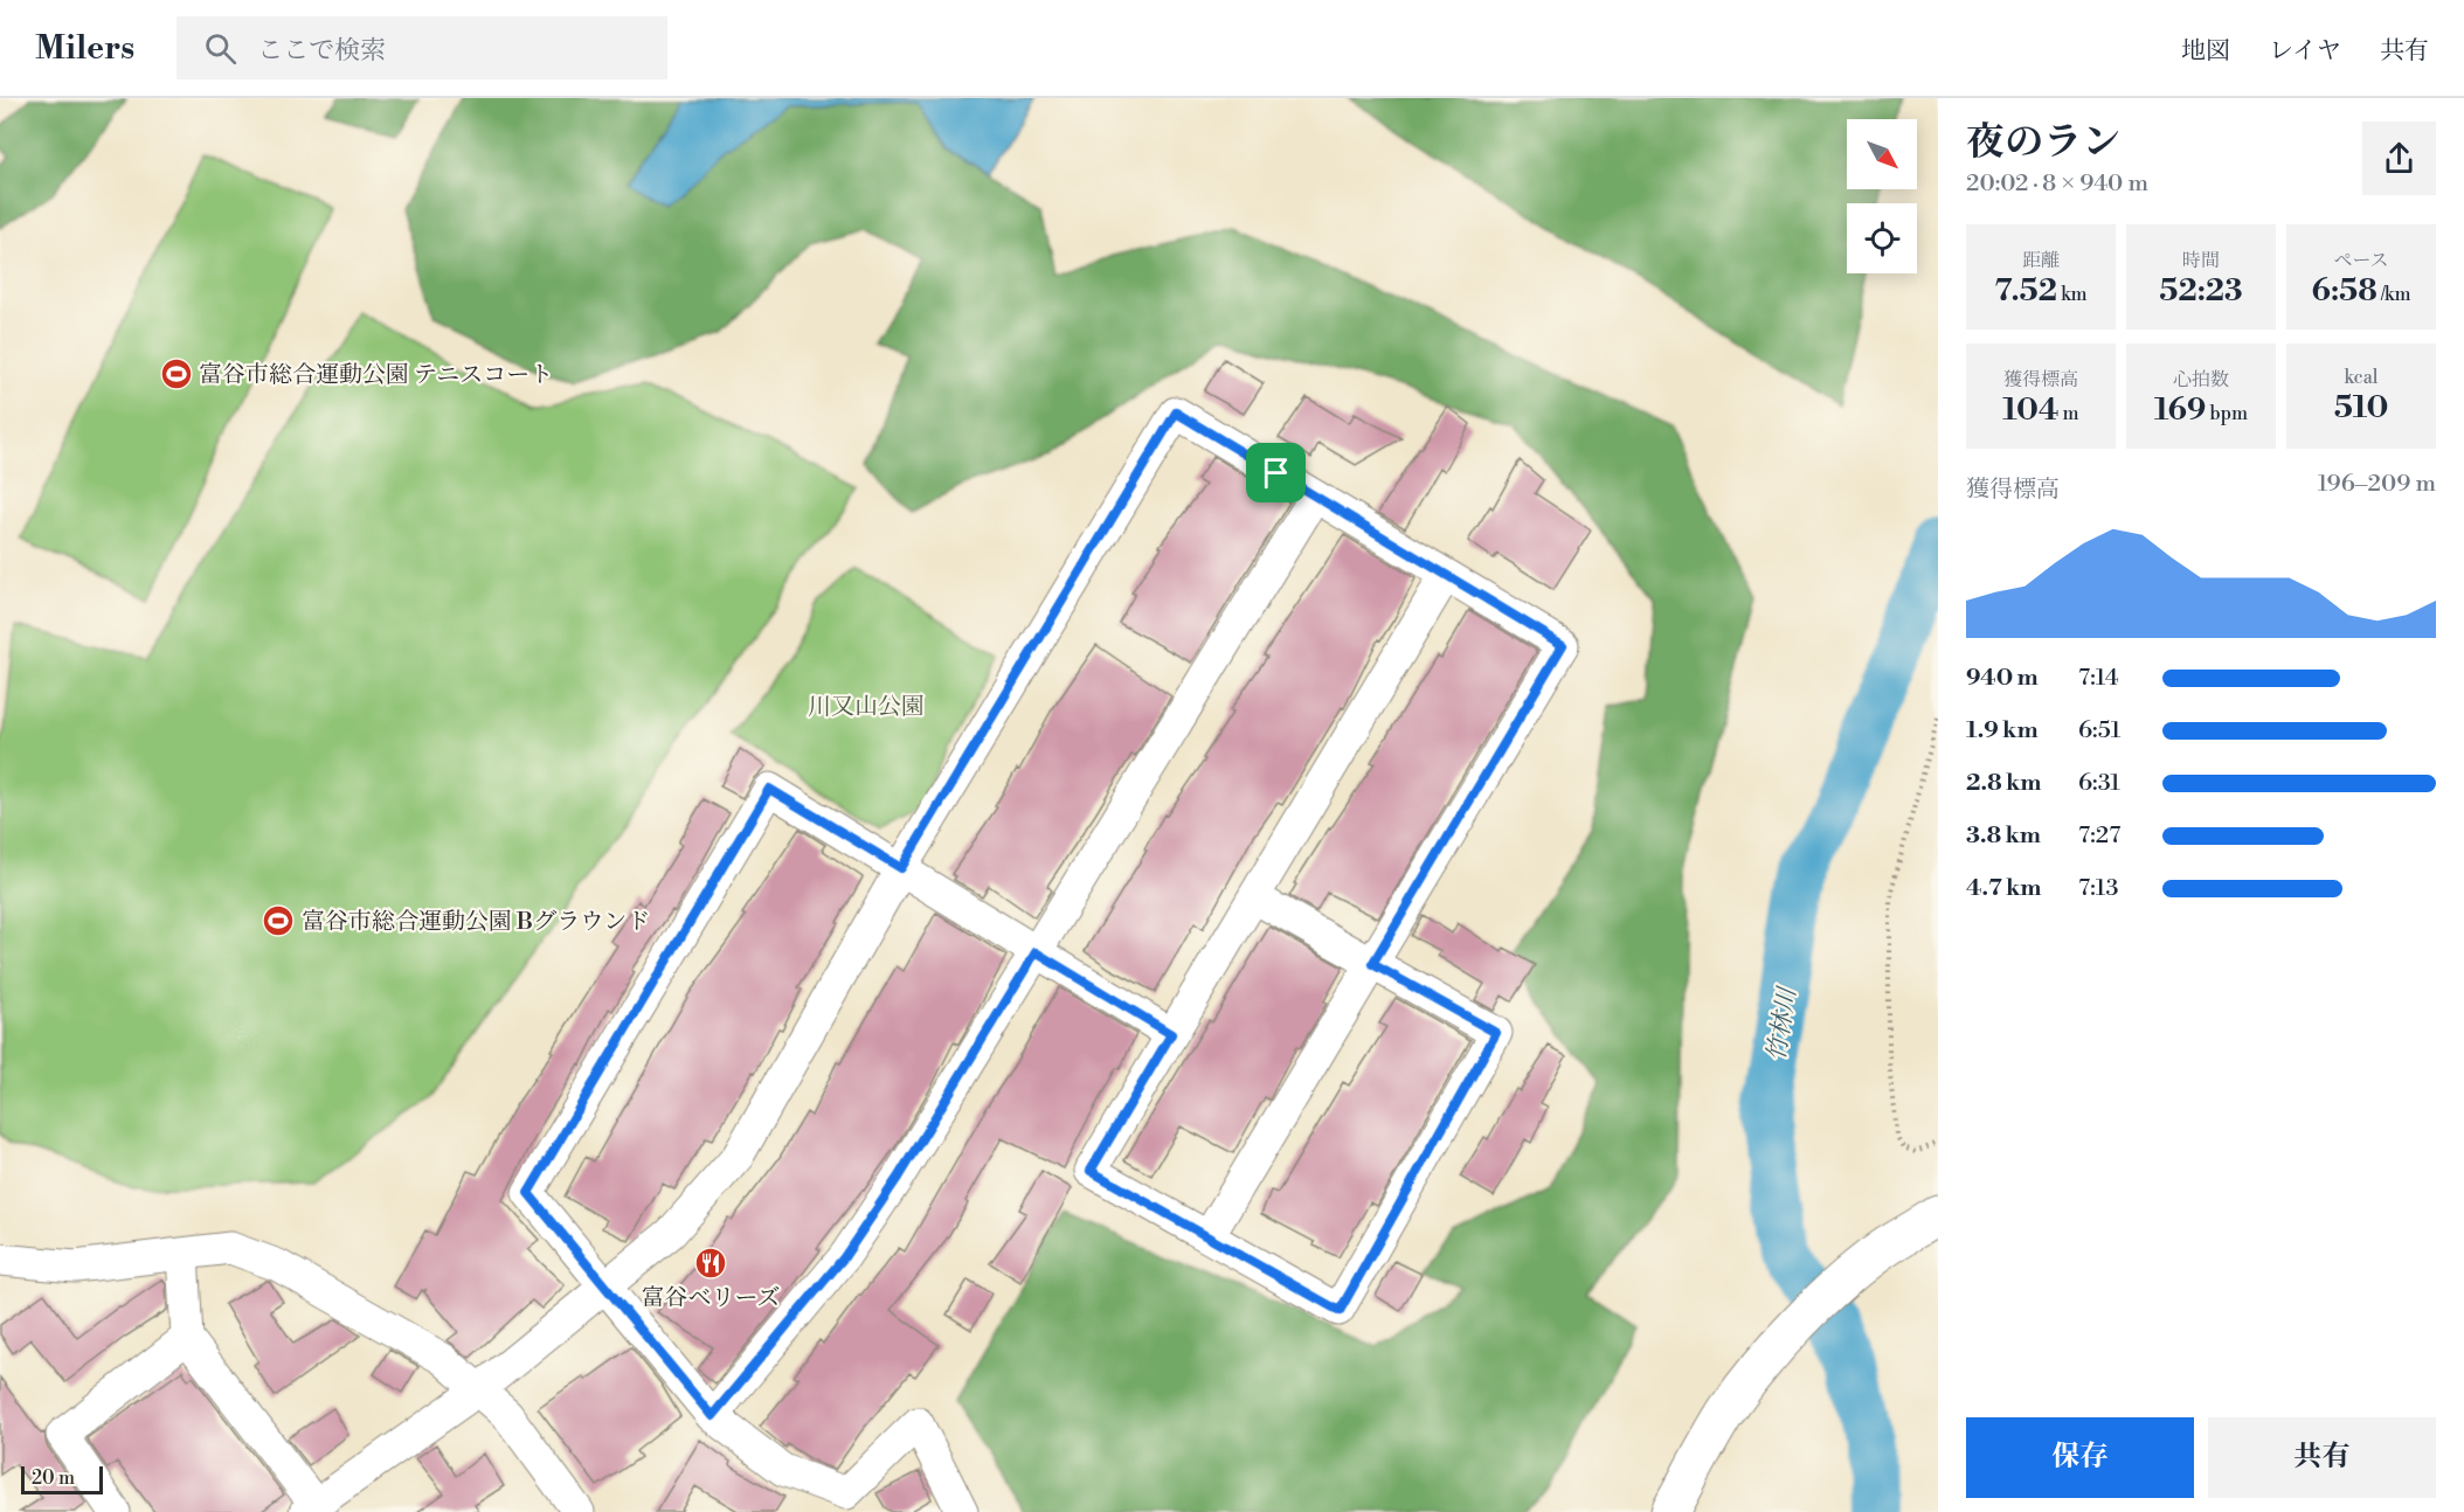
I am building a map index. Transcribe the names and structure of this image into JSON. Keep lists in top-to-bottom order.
{
  "water": ["竹林川"],
  "parks": ["川又山公園"],
  "places": {
    "sports": ["富谷市総合運動公園 テニスコート", "富谷市総合運動公園 Bグラウンド"],
    "restaurant": ["富谷ベリーズ"]
  },
  "scale_bar": "20 m",
  "north": "bottom right",
  "page": {
    "header": "Milers",
    "search": "ここで検索",
    "nav": ["地図", "レイヤ", "共有"],
    "heading": ["夜のラン", "20:02 · 8 × 940 m"],
    "stats": [
      ["距離", "7.52 km"],
      ["時間", "52:23"],
      ["ペース", "6:58 /km"],
      ["獲得標高", "104 m"],
      ["心拍数", "169 bpm"],
      ["kcal", "510"]
    ],
    "chart": ["獲得標高", "196–209 m"],
    "list": [
      {
        "name": "940 m",
        "note": "7:14"
      },
      {
        "name": "1.9 km",
        "note": "6:51"
      },
      {
        "name": "2.8 km",
        "note": "6:31"
      },
      {
        "name": "3.8 km",
        "note": "7:27"
      },
      {
        "name": "4.7 km",
        "note": "7:13"
      }
    ],
    "buttons": ["保存", "共有"],
    "scale": "20 m"
  }
}
